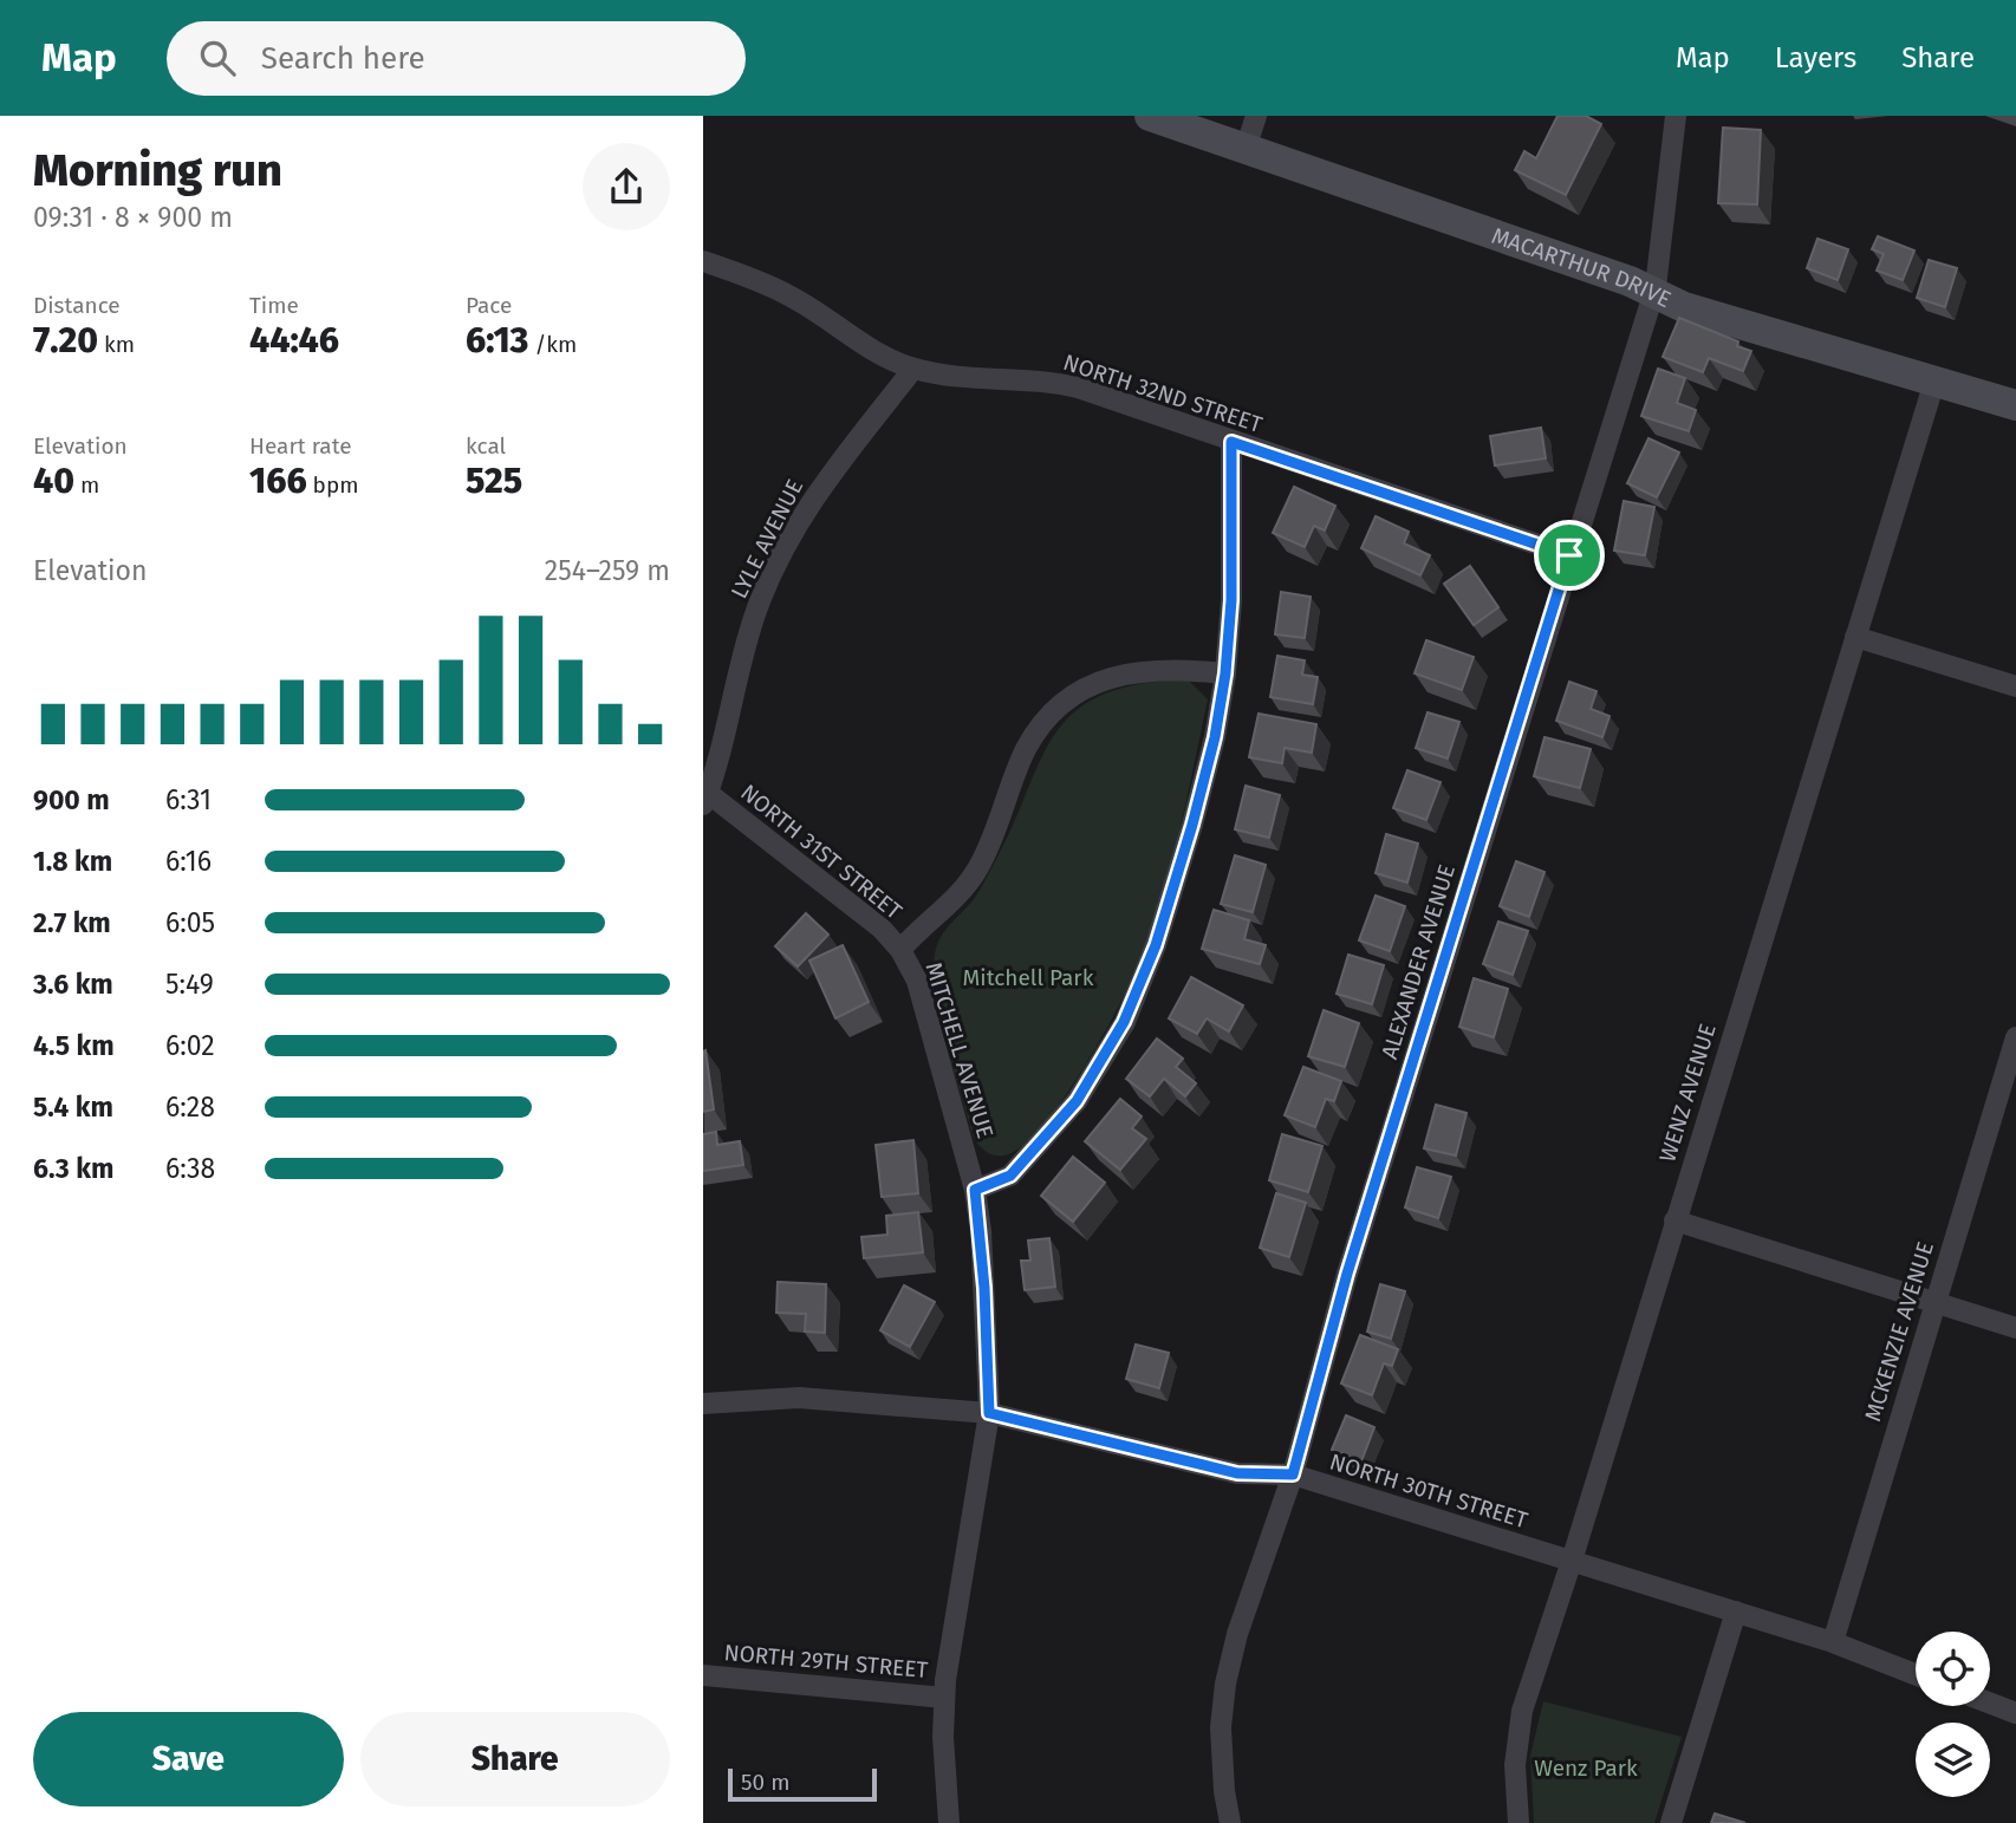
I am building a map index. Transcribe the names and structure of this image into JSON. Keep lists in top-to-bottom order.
{
  "streets": {
    "main road": ["MACARTHUR DRIVE"],
    "street": [
      "NORTH 32ND STREET",
      "LYLE AVENUE",
      "NORTH 31ST STREET",
      "ALEXANDER AVENUE",
      "MITCHELL AVENUE",
      "WENZ AVENUE",
      "MCKENZIE AVENUE",
      "NORTH 30TH STREET",
      "NORTH 29TH STREET"
    ]
  },
  "crossings": [
    ["MACARTHUR DRIVE", "ALEXANDER AVENUE"],
    ["MACARTHUR DRIVE", "WENZ AVENUE"],
    ["NORTH 32ND STREET", "LYLE AVENUE"],
    ["NORTH 32ND STREET", "ALEXANDER AVENUE"],
    ["LYLE AVENUE", "NORTH 31ST STREET"],
    ["NORTH 31ST STREET", "MITCHELL AVENUE"],
    ["ALEXANDER AVENUE", "NORTH 30TH STREET"],
    ["MITCHELL AVENUE", "NORTH 30TH STREET"],
    ["MITCHELL AVENUE", "NORTH 29TH STREET"],
    ["WENZ AVENUE", "NORTH 30TH STREET"],
    ["MCKENZIE AVENUE", "NORTH 30TH STREET"]
  ],
  "parks": ["Mitchell Park", "Wenz Park"],
  "scale_bar": "50 m",
  "page": {
    "header": "Map",
    "search": "Search here",
    "nav": ["Map", "Layers", "Share"],
    "heading": ["Morning run", "09:31 · 8 × 900 m"],
    "stats": [
      ["Distance", "7.20 km"],
      ["Time", "44:46"],
      ["Pace", "6:13 /km"],
      ["Elevation", "40 m"],
      ["Heart rate", "166 bpm"],
      ["kcal", "525"]
    ],
    "chart": ["Elevation", "254–259 m"],
    "list": [
      {
        "name": "900 m",
        "note": "6:31"
      },
      {
        "name": "1.8 km",
        "note": "6:16"
      },
      {
        "name": "2.7 km",
        "note": "6:05"
      },
      {
        "name": "3.6 km",
        "note": "5:49"
      },
      {
        "name": "4.5 km",
        "note": "6:02"
      },
      {
        "name": "5.4 km",
        "note": "6:28"
      },
      {
        "name": "6.3 km",
        "note": "6:38"
      }
    ],
    "buttons": ["Save", "Share"],
    "scale": "50 m"
  }
}
